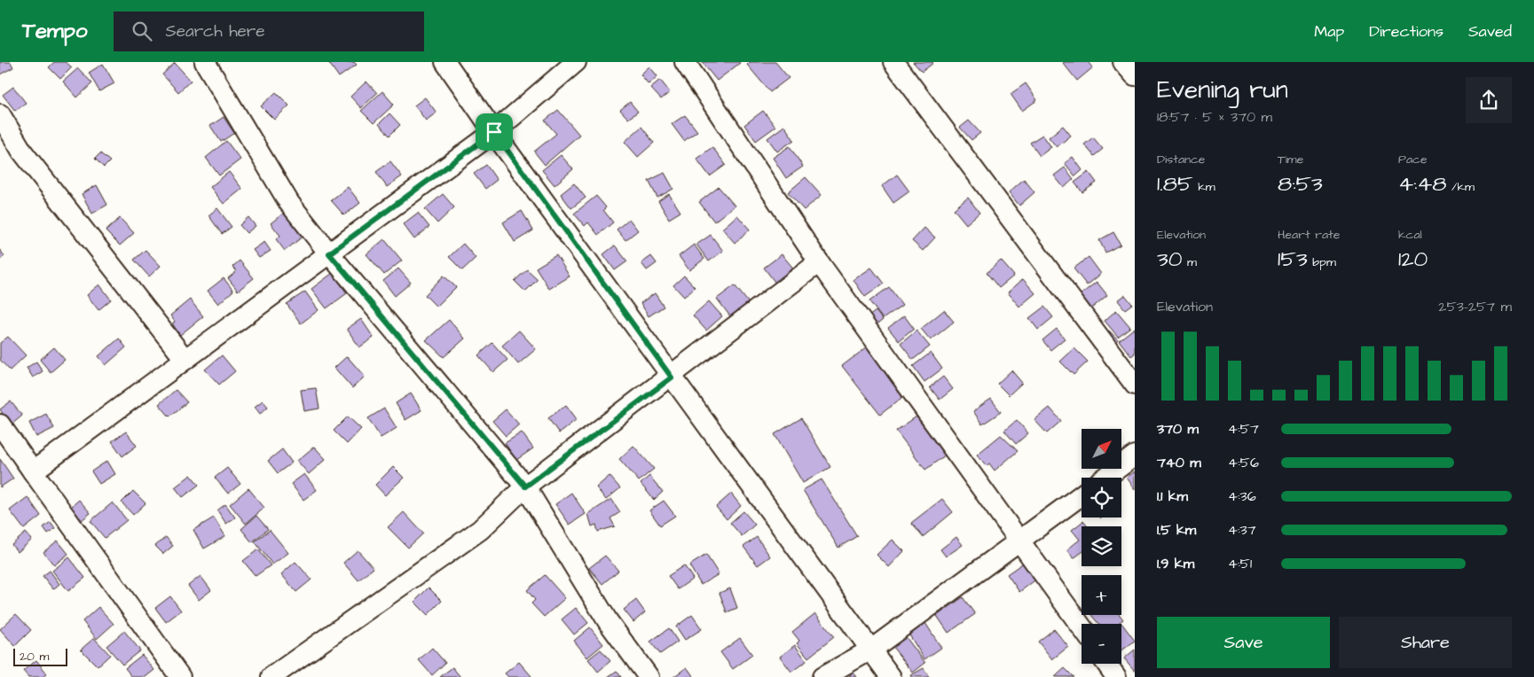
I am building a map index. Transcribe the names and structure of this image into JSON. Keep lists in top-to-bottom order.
{
  "scale_bar": "20 m",
  "north": "top right",
  "page": {
    "header": "Tempo",
    "search": "Search here",
    "nav": ["Map", "Directions", "Saved"],
    "heading": ["Evening run", "18:57 · 5 × 370 m"],
    "stats": [
      ["Distance", "1.85 km"],
      ["Time", "8:53"],
      ["Pace", "4:48 /km"],
      ["Elevation", "30 m"],
      ["Heart rate", "153 bpm"],
      ["kcal", "120"]
    ],
    "chart": ["Elevation", "253–257 m"],
    "list": [
      {
        "name": "370 m",
        "note": "4:57"
      },
      {
        "name": "740 m",
        "note": "4:56"
      },
      {
        "name": "1.1 km",
        "note": "4:36"
      },
      {
        "name": "1.5 km",
        "note": "4:37"
      },
      {
        "name": "1.9 km",
        "note": "4:51"
      }
    ],
    "map_buttons": ["+", "−"],
    "buttons": ["Save", "Share"],
    "scale": "20 m"
  }
}
